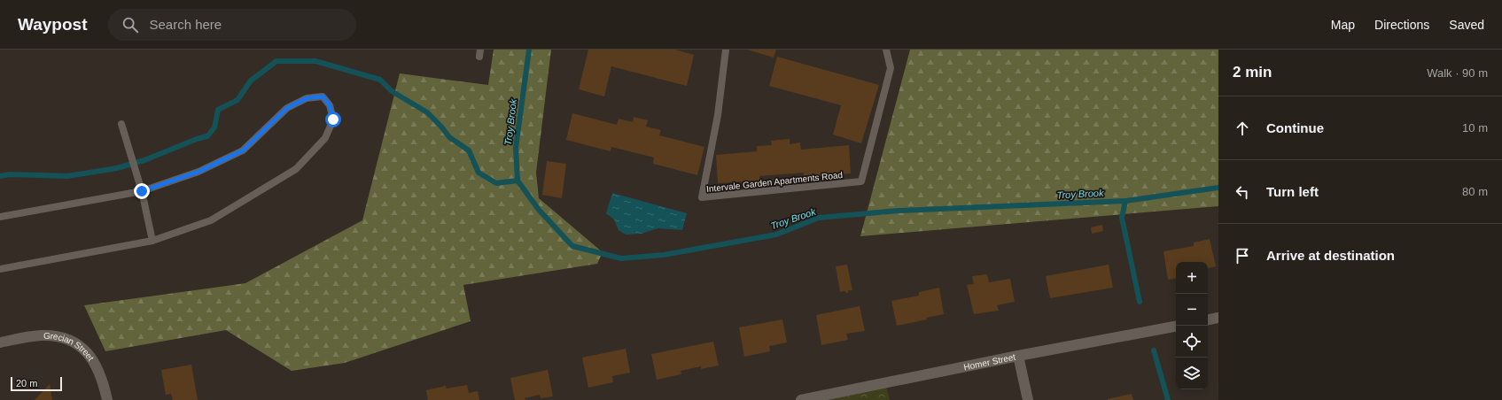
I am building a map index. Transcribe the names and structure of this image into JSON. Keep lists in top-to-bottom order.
{
  "streets": {
    "street": ["Grecian Street", "Homer Street"],
    "lane": ["Intervale Garden Apartments Road"]
  },
  "water": ["Troy Brook"],
  "scale_bar": "20 m",
  "page": {
    "header": "Waypost",
    "search": "Search here",
    "nav": ["Map", "Directions", "Saved"],
    "heading": ["2 min", "Walk · 90 m"],
    "list": [
      ["Continue", "10 m"],
      ["Turn left", "80 m"],
      "Arrive at destination"
    ],
    "map_buttons": ["+", "−"],
    "scale": "20 m"
  }
}
